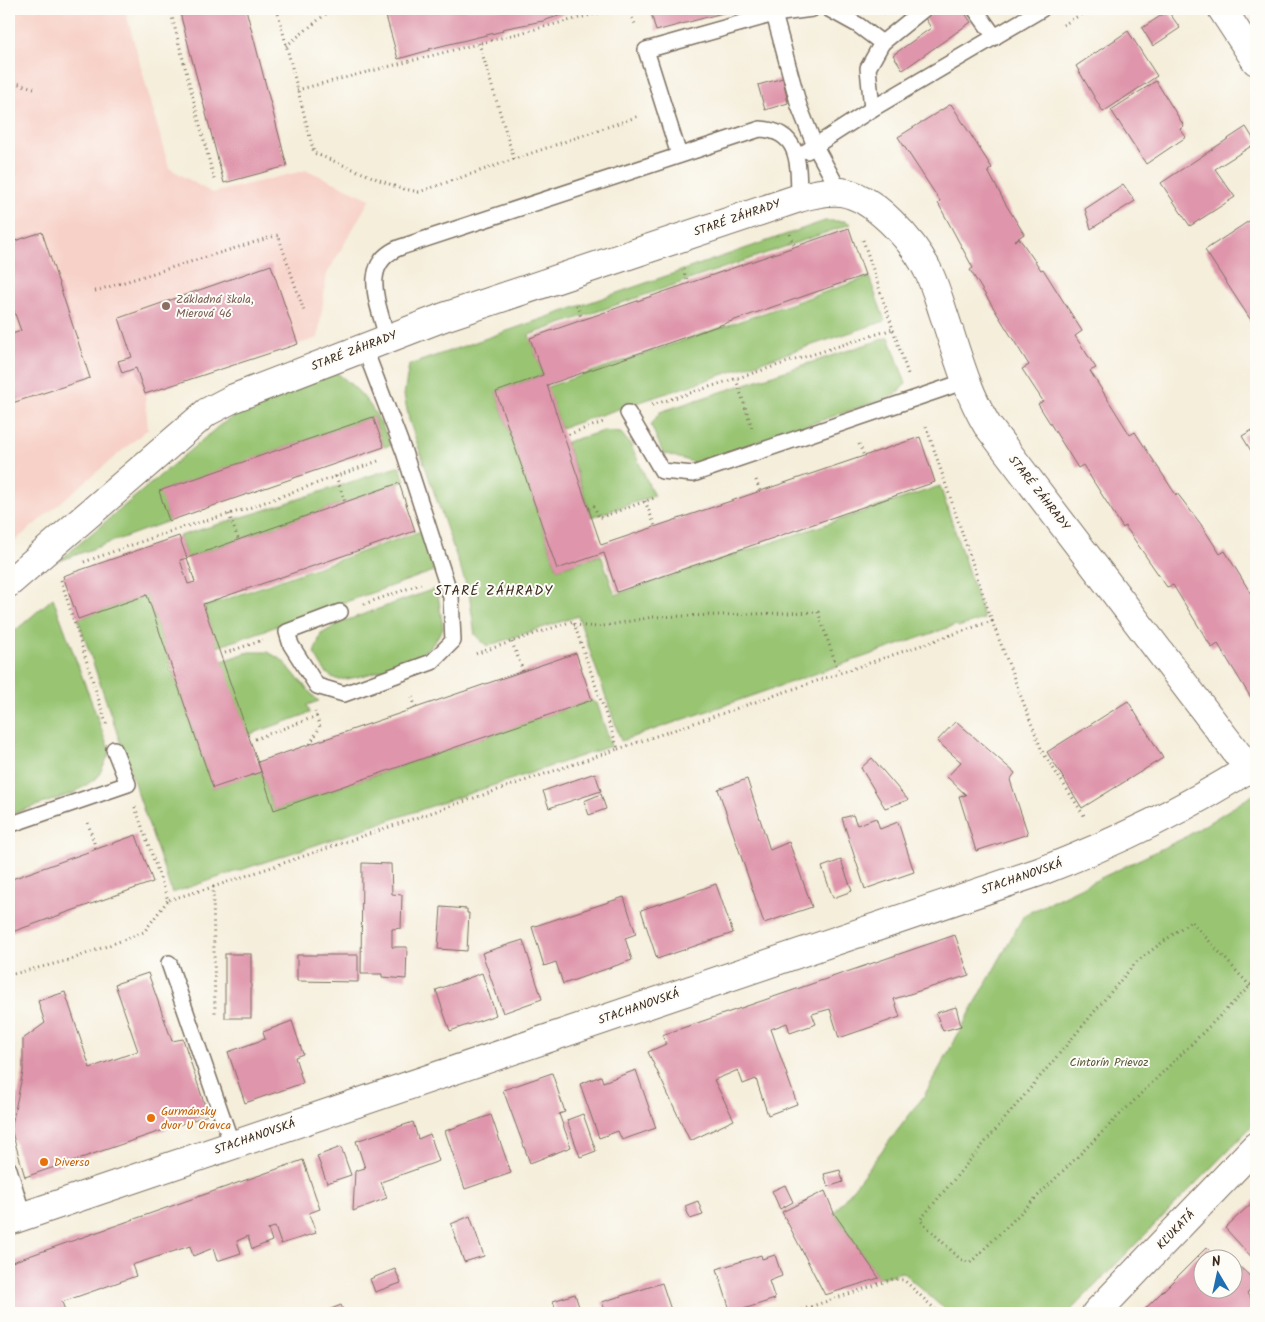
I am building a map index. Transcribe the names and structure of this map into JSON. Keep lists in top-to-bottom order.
{
  "streets": {
    "street": ["STARÉ ZÁHRADY", "STACHANOVSKÁ", "KĽUKATÁ"]
  },
  "crossings": [
    ["STARÉ ZÁHRADY", "STACHANOVSKÁ"]
  ],
  "districts": ["STARÉ ZÁHRADY"],
  "parks": ["Cintorín Prievoz"],
  "places": ["Základná škola, Mierová 46", "Gurmánsky dvor U Oravca", "Diverso"],
  "north": "top"
}
